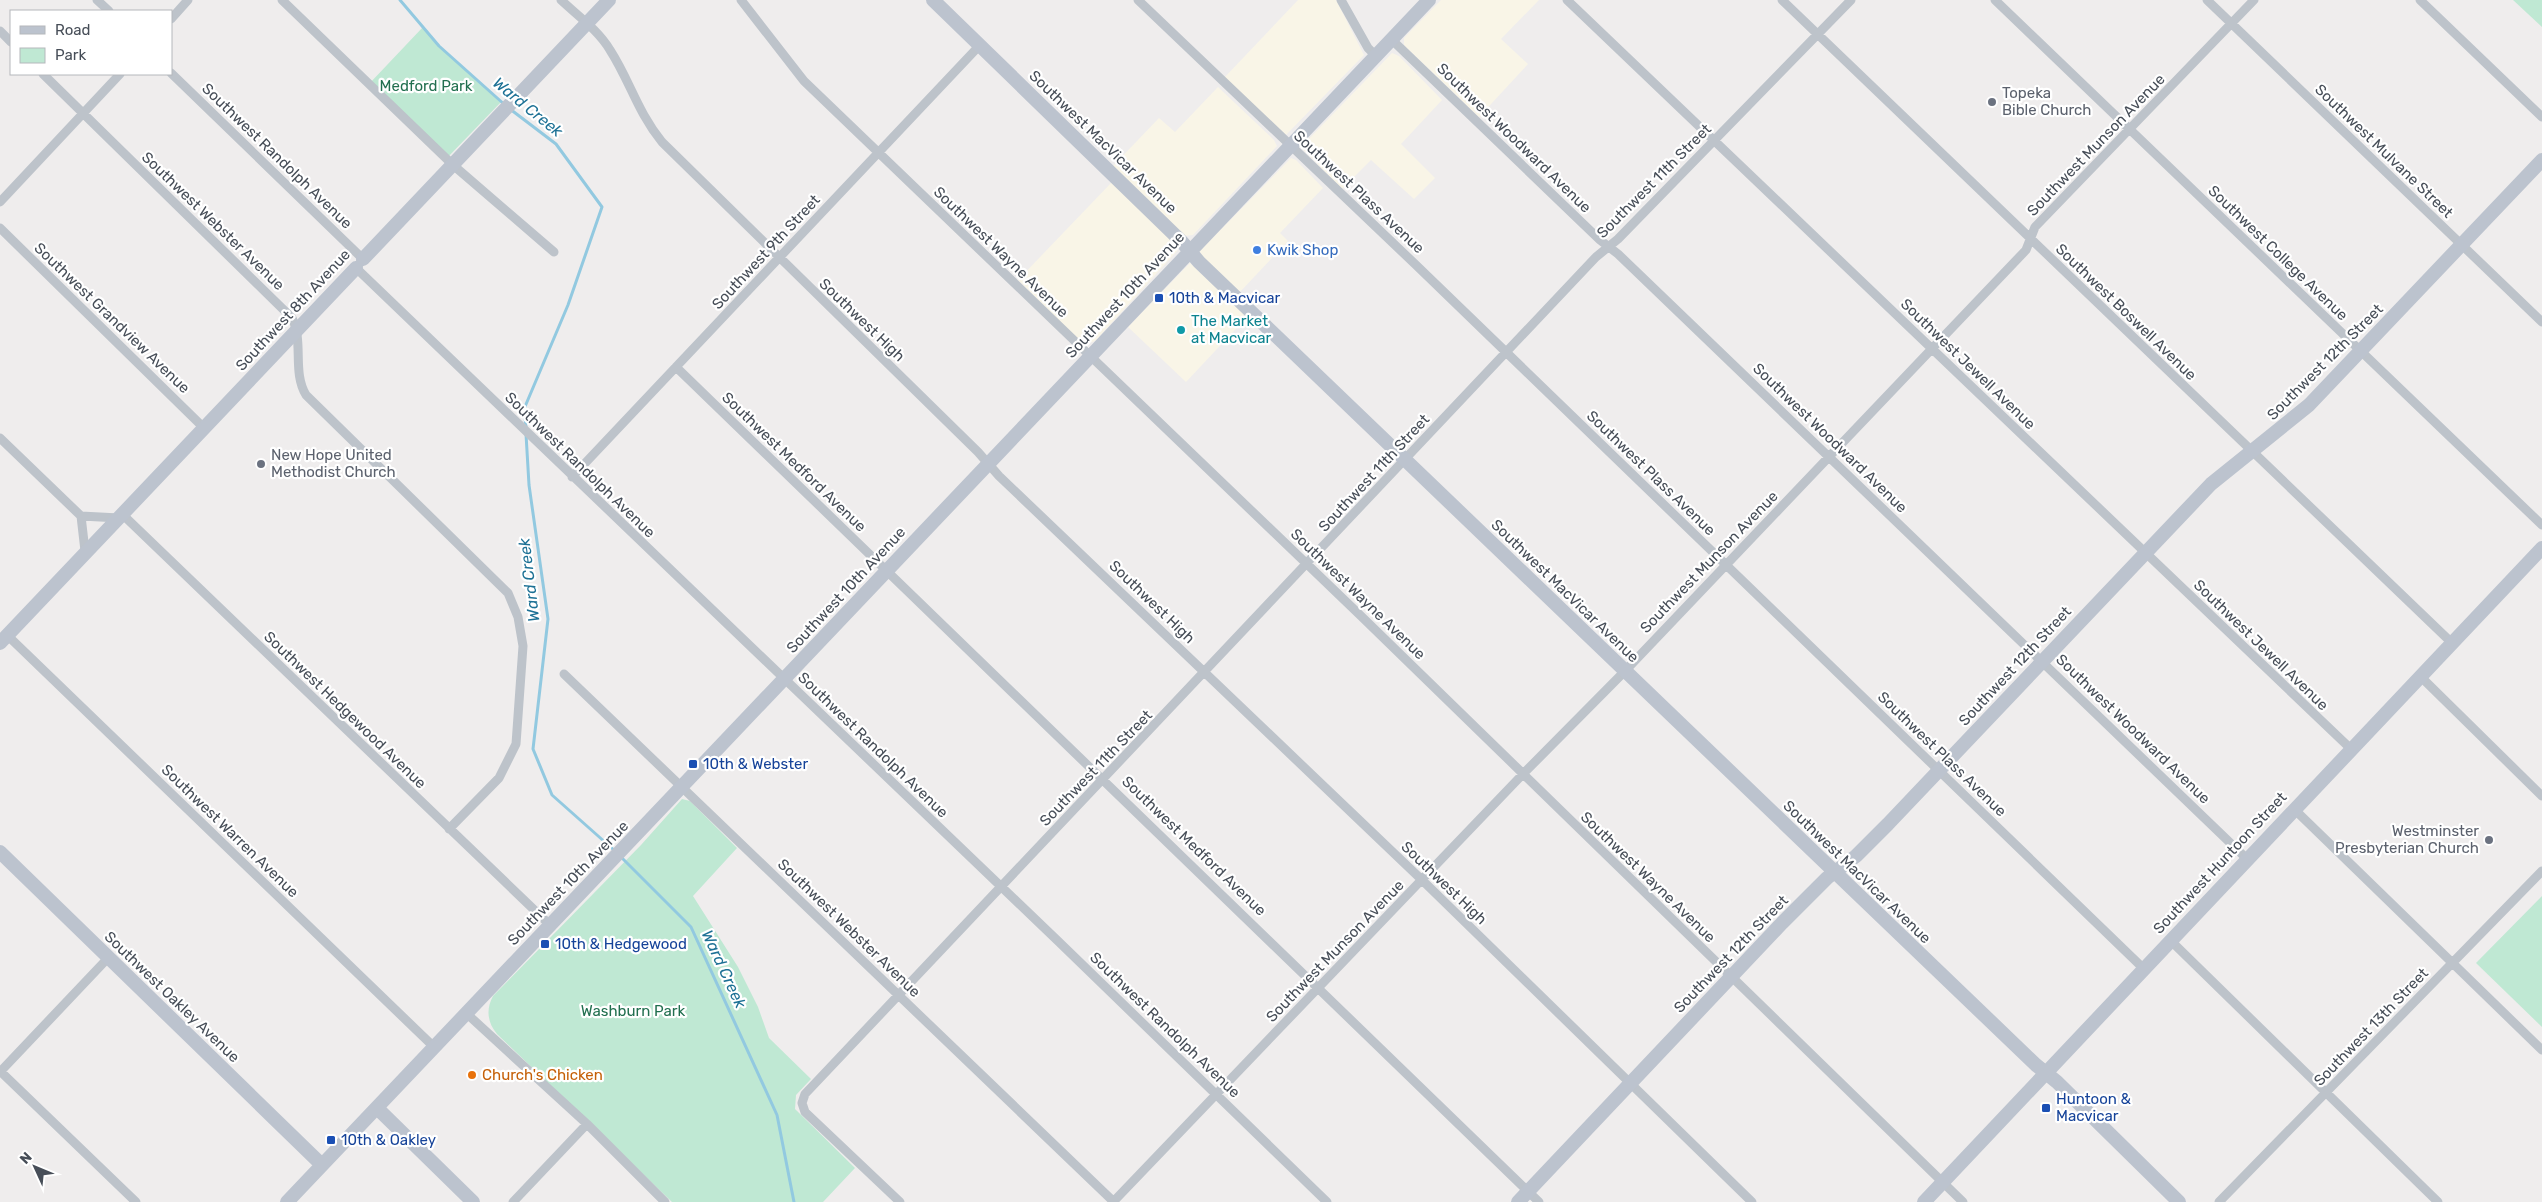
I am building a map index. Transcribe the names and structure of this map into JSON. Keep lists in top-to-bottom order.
{
  "streets": {
    "main road": [
      "Southwest MacVicar Avenue",
      "Southwest 10th Avenue",
      "Southwest 8th Avenue",
      "Southwest 12th Street",
      "Southwest Huntoon Street",
      "Southwest Oakley Avenue"
    ],
    "street": [
      "Southwest Woodward Avenue",
      "Southwest Munson Avenue",
      "Southwest Mulvane Street",
      "Southwest Randolph Avenue",
      "Southwest 11th Street",
      "Southwest Plass Avenue",
      "Southwest Webster Avenue",
      "Southwest 9th Street",
      "Southwest Wayne Avenue",
      "Southwest College Avenue",
      "Southwest Boswell Avenue",
      "Southwest Grandview Avenue",
      "Southwest High",
      "Southwest Jewell Avenue",
      "Southwest Medford Avenue",
      "Southwest Hedgewood Avenue",
      "Southwest Warren Avenue",
      "Southwest 13th Street"
    ]
  },
  "crossings": [
    ["Southwest Woodward Avenue", "Southwest Munson Avenue"],
    ["Southwest Woodward Avenue", "Southwest 11th Street"],
    ["Southwest Woodward Avenue", "Southwest 10th Avenue"],
    ["Southwest Woodward Avenue", "Southwest 12th Street"],
    ["Southwest Woodward Avenue", "Southwest Huntoon Street"],
    ["Southwest MacVicar Avenue", "Southwest Munson Avenue"],
    ["Southwest MacVicar Avenue", "Southwest 11th Street"],
    ["Southwest MacVicar Avenue", "Southwest 9th Street"],
    ["Southwest MacVicar Avenue", "Southwest 10th Avenue"],
    ["Southwest MacVicar Avenue", "Southwest 12th Street"],
    ["Southwest MacVicar Avenue", "Southwest Huntoon Street"],
    ["Southwest Munson Avenue", "Southwest Mulvane Street"],
    ["Southwest Munson Avenue", "Southwest Randolph Avenue"],
    ["Southwest Munson Avenue", "Southwest Plass Avenue"],
    ["Southwest Munson Avenue", "Southwest Webster Avenue"],
    ["Southwest Munson Avenue", "Southwest Wayne Avenue"],
    ["Southwest Munson Avenue", "Southwest College Avenue"],
    ["Southwest Munson Avenue", "Southwest Boswell Avenue"],
    ["Southwest Munson Avenue", "Southwest High"],
    ["Southwest Munson Avenue", "Southwest Jewell Avenue"],
    ["Southwest Munson Avenue", "Southwest Medford Avenue"],
    ["Southwest Mulvane Street", "Southwest 12th Street"],
    ["Southwest Randolph Avenue", "Southwest 11th Street"],
    ["Southwest Randolph Avenue", "Southwest 9th Street"],
    ["Southwest Randolph Avenue", "Southwest 10th Avenue"],
    ["Southwest Randolph Avenue", "Southwest 8th Avenue"],
    ["Southwest 11th Street", "Southwest Plass Avenue"],
    ["Southwest 11th Street", "Southwest Webster Avenue"],
    ["Southwest 11th Street", "Southwest Wayne Avenue"],
    ["Southwest 11th Street", "Southwest Boswell Avenue"],
    ["Southwest 11th Street", "Southwest High"],
    ["Southwest 11th Street", "Southwest Jewell Avenue"],
    ["Southwest 11th Street", "Southwest Medford Avenue"],
    ["Southwest Plass Avenue", "Southwest 10th Avenue"],
    ["Southwest Plass Avenue", "Southwest 12th Street"],
    ["Southwest Plass Avenue", "Southwest Huntoon Street"],
    ["Southwest Webster Avenue", "Southwest 10th Avenue"],
    ["Southwest Webster Avenue", "Southwest 8th Avenue"],
    ["Southwest Webster Avenue", "Southwest Hedgewood Avenue"],
    ["Southwest 9th Street", "Southwest Wayne Avenue"],
    ["Southwest 9th Street", "Southwest High"],
    ["Southwest 9th Street", "Southwest Medford Avenue"],
    ["Southwest Wayne Avenue", "Southwest 10th Avenue"],
    ["Southwest Wayne Avenue", "Southwest 12th Street"],
    ["Southwest Wayne Avenue", "Southwest Huntoon Street"],
    ["Southwest College Avenue", "Southwest 12th Street"],
    ["Southwest 10th Avenue", "Southwest High"],
    ["Southwest 10th Avenue", "Southwest Medford Avenue"],
    ["Southwest 10th Avenue", "Southwest Hedgewood Avenue"],
    ["Southwest 10th Avenue", "Southwest Warren Avenue"],
    ["Southwest 10th Avenue", "Southwest Oakley Avenue"],
    ["Southwest 8th Avenue", "Southwest Grandview Avenue"],
    ["Southwest 8th Avenue", "Southwest High"],
    ["Southwest 8th Avenue", "Southwest Hedgewood Avenue"],
    ["Southwest 8th Avenue", "Southwest Warren Avenue"],
    ["Southwest Boswell Avenue", "Southwest 12th Street"],
    ["Southwest Boswell Avenue", "Southwest Huntoon Street"],
    ["Southwest High", "Southwest 12th Street"],
    ["Southwest 12th Street", "Southwest Jewell Avenue"],
    ["Southwest 12th Street", "Southwest Medford Avenue"],
    ["Southwest Jewell Avenue", "Southwest Huntoon Street"]
  ],
  "water": ["Ward Creek"],
  "parks": ["Medford Park", "Washburn Park"],
  "places": {
    "other": [
      "Topeka Bible Church",
      "Kwik Shop",
      "The Market at Macvicar",
      "New Hope United Methodist Church",
      "Westminster Presbyterian Church",
      "Church's Chicken"
    ],
    "transit": [
      "10th & Macvicar",
      "10th & Webster",
      "10th & Hedgewood",
      "Huntoon & Macvicar",
      "10th & Oakley"
    ]
  },
  "legend": ["Road", "Park"],
  "north": "top left"
}
